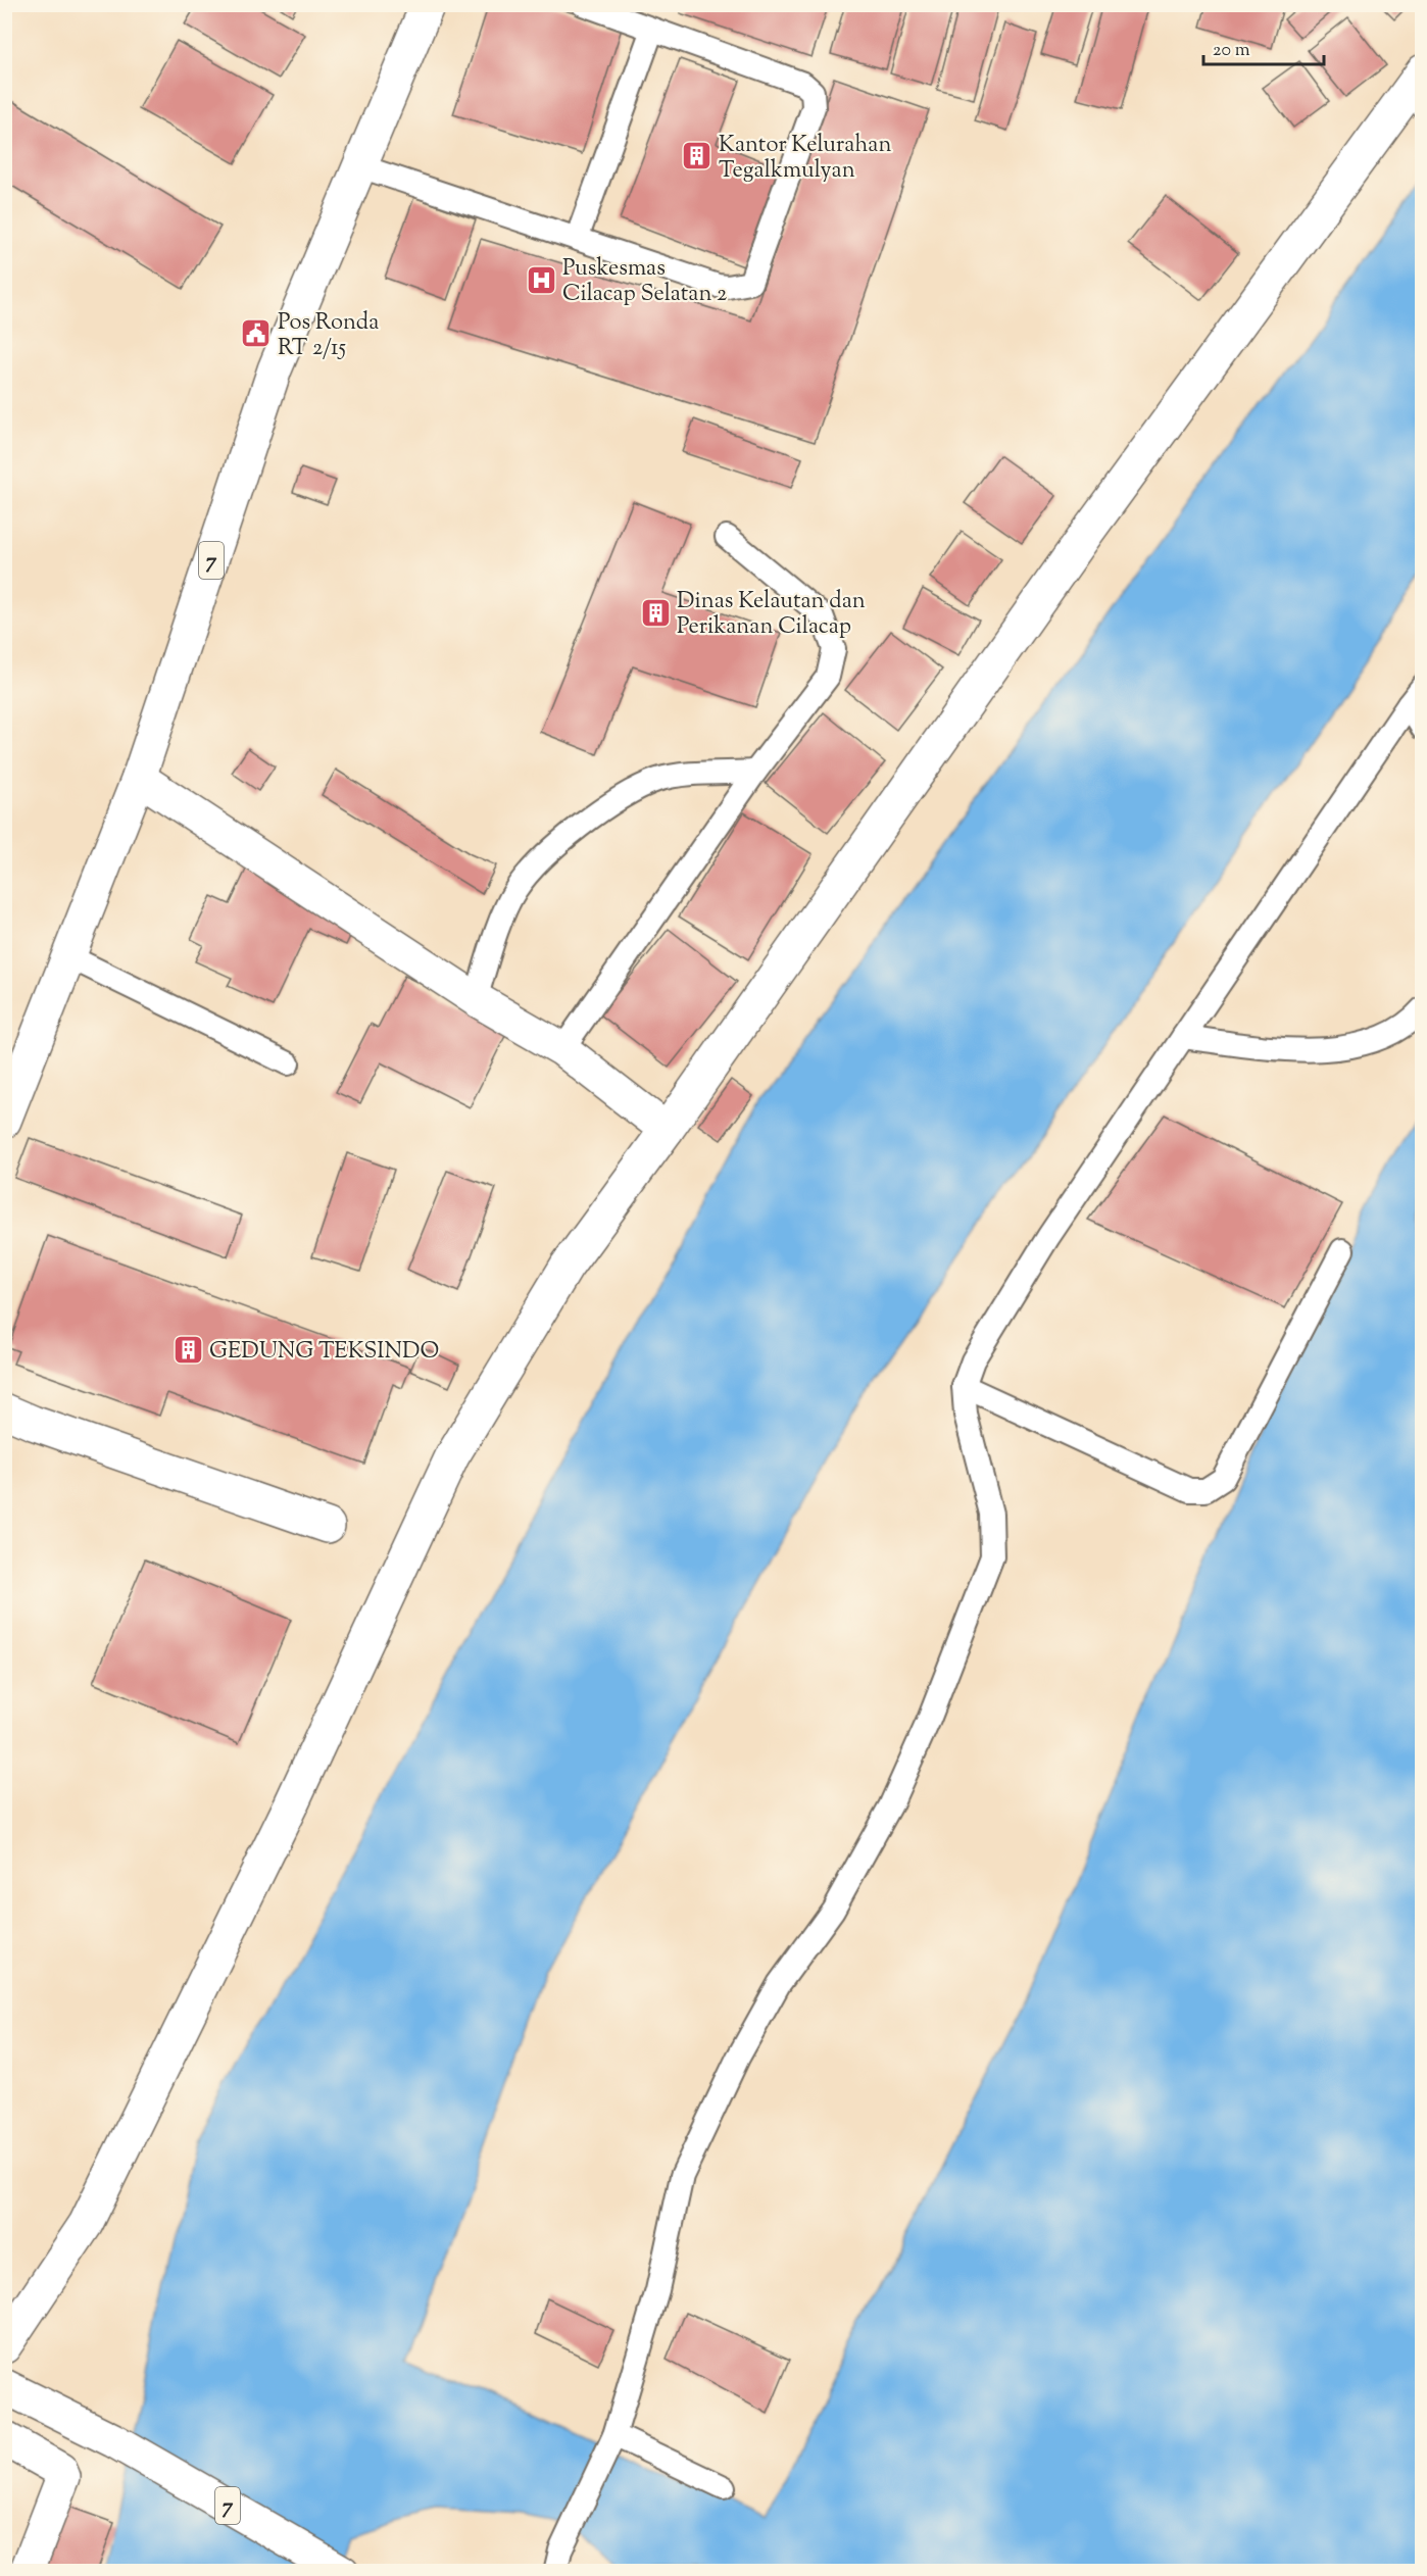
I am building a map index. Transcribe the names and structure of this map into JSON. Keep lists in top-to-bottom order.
{
  "streets": {
    "main road": ["7"]
  },
  "places": {
    "building": ["Kantor Kelurahan Tegalkmulyan", "Dinas Kelautan dan Perikanan Cilacap", "GEDUNG TEKSINDO"],
    "hospital": ["Puskesmas Cilacap Selatan 2"],
    "public building": ["Pos Ronda RT 2/15"]
  },
  "scale_bar": "20 m"
}
